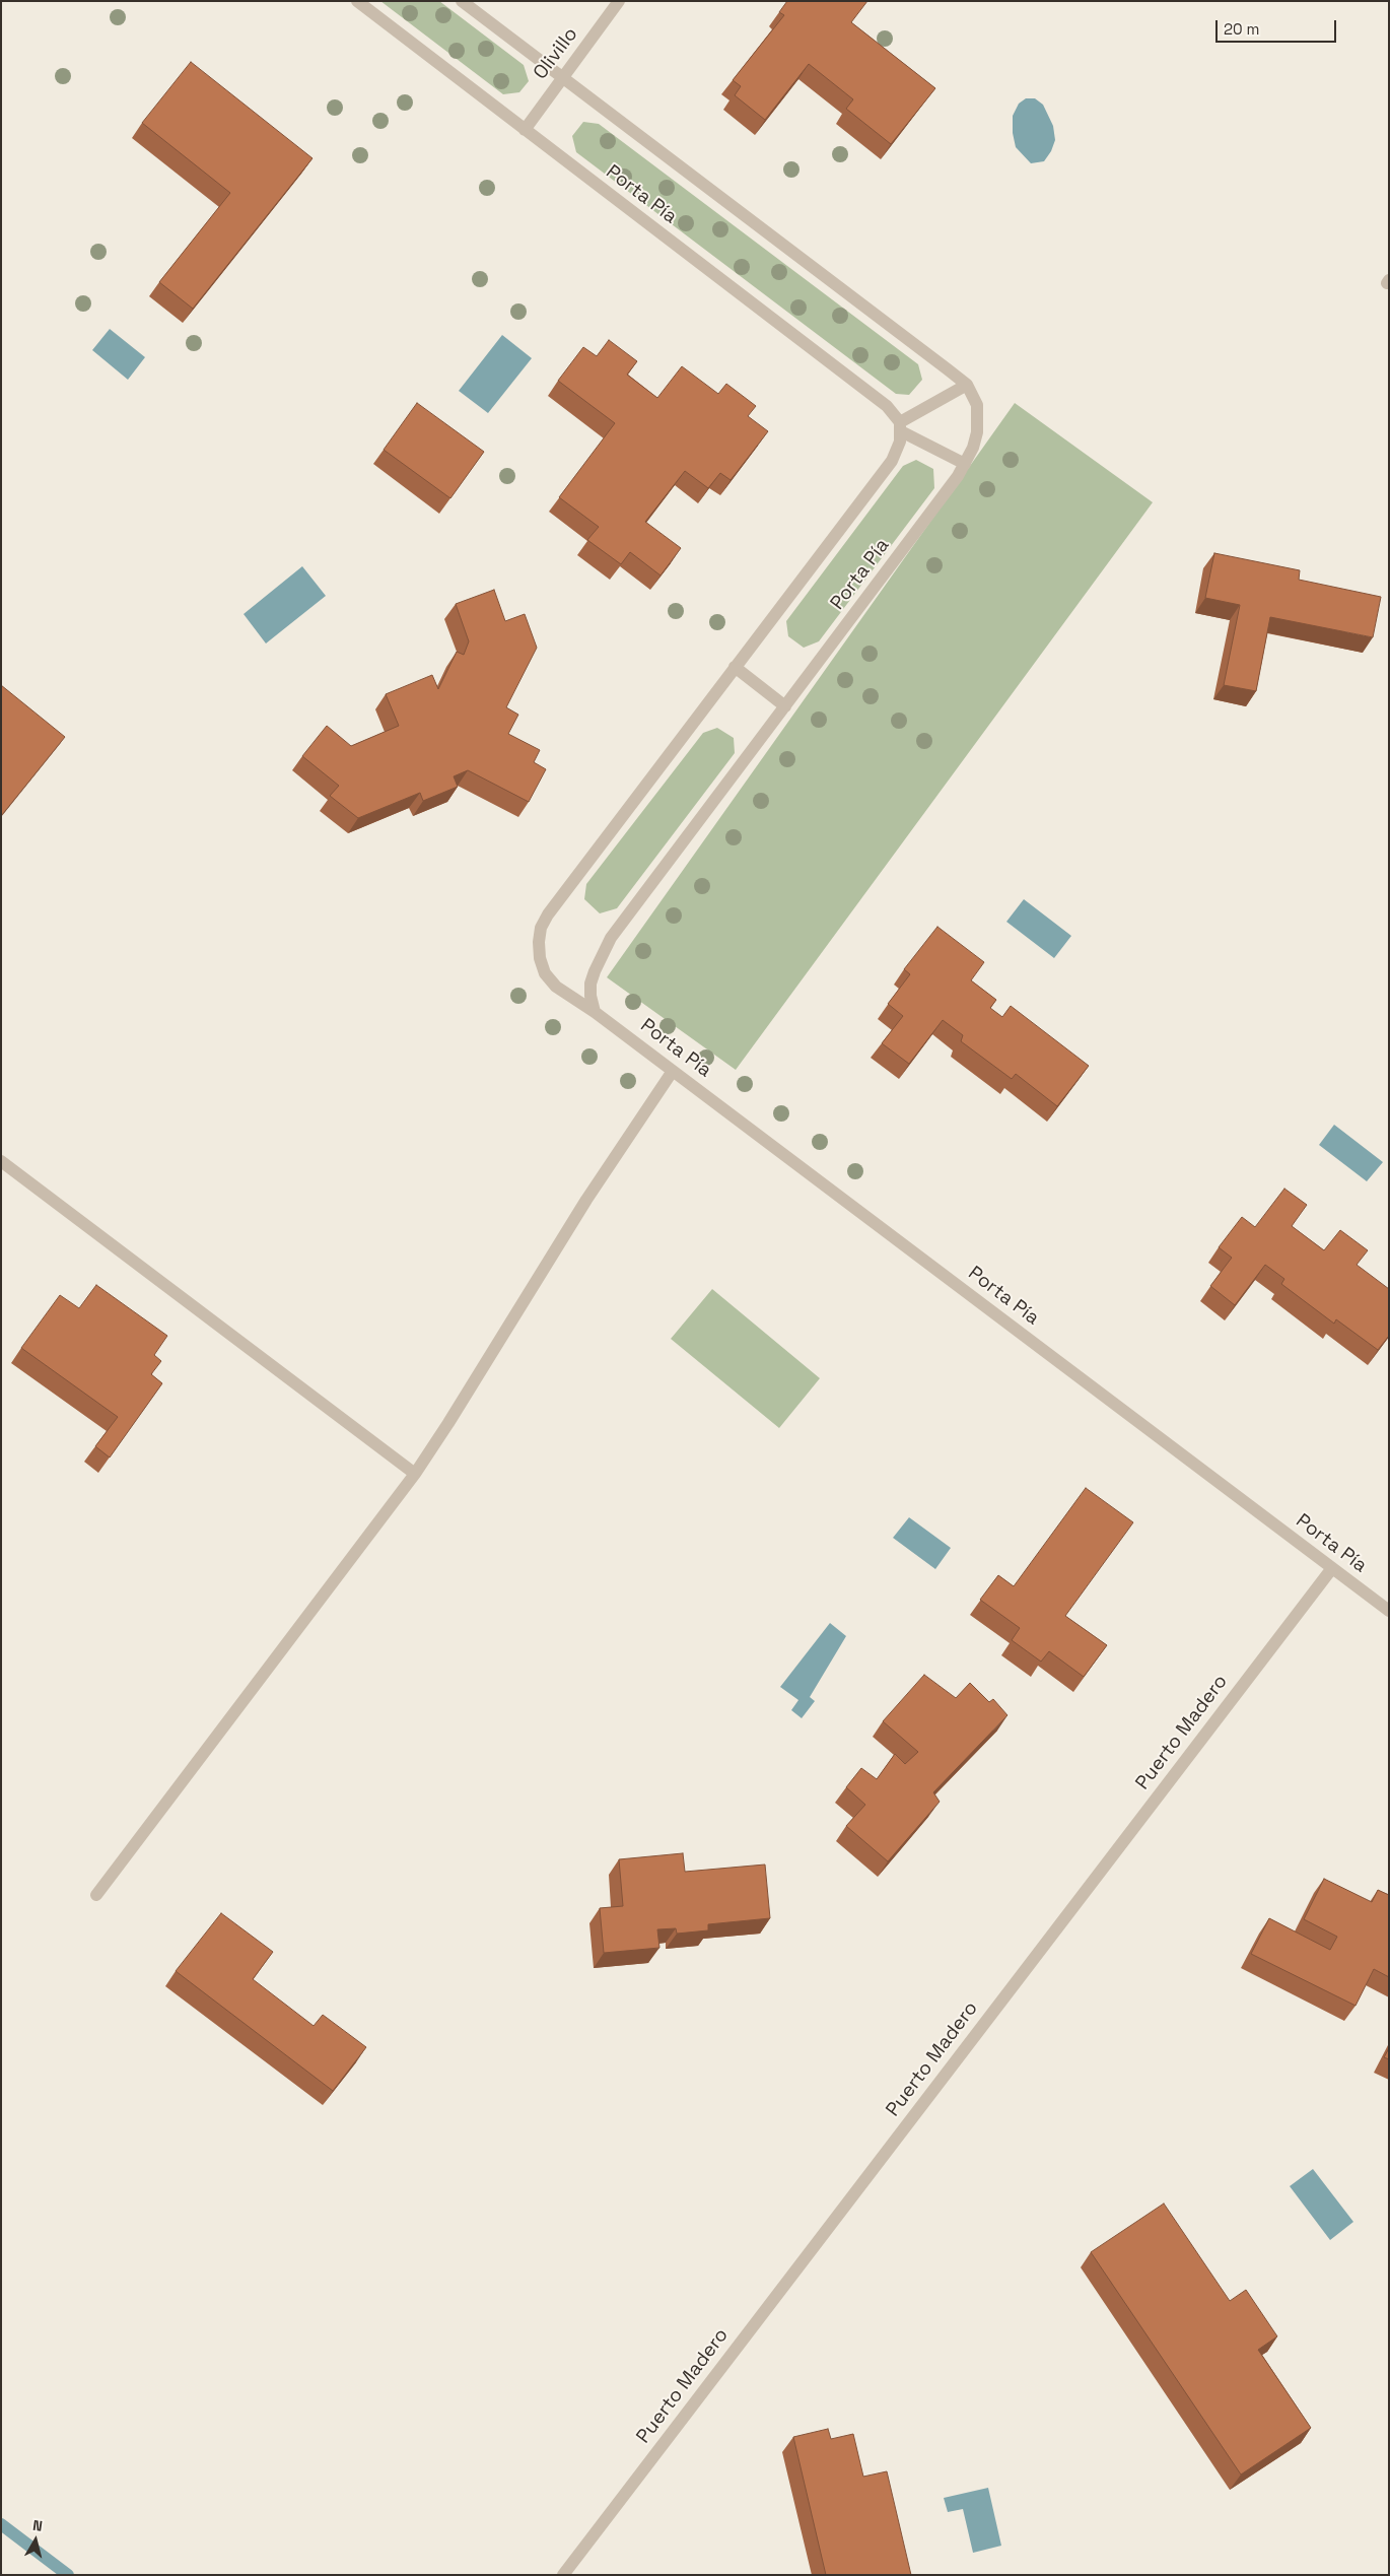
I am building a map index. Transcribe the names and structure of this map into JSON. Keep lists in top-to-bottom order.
{
  "streets": {
    "street": ["Olivillo", "Porta Pía", "Puerto Madero"]
  },
  "crossings": [
    ["Olivillo", "Porta Pía"],
    ["Porta Pía", "Puerto Madero"]
  ],
  "scale_bar": "20 m",
  "north": "top"
}
